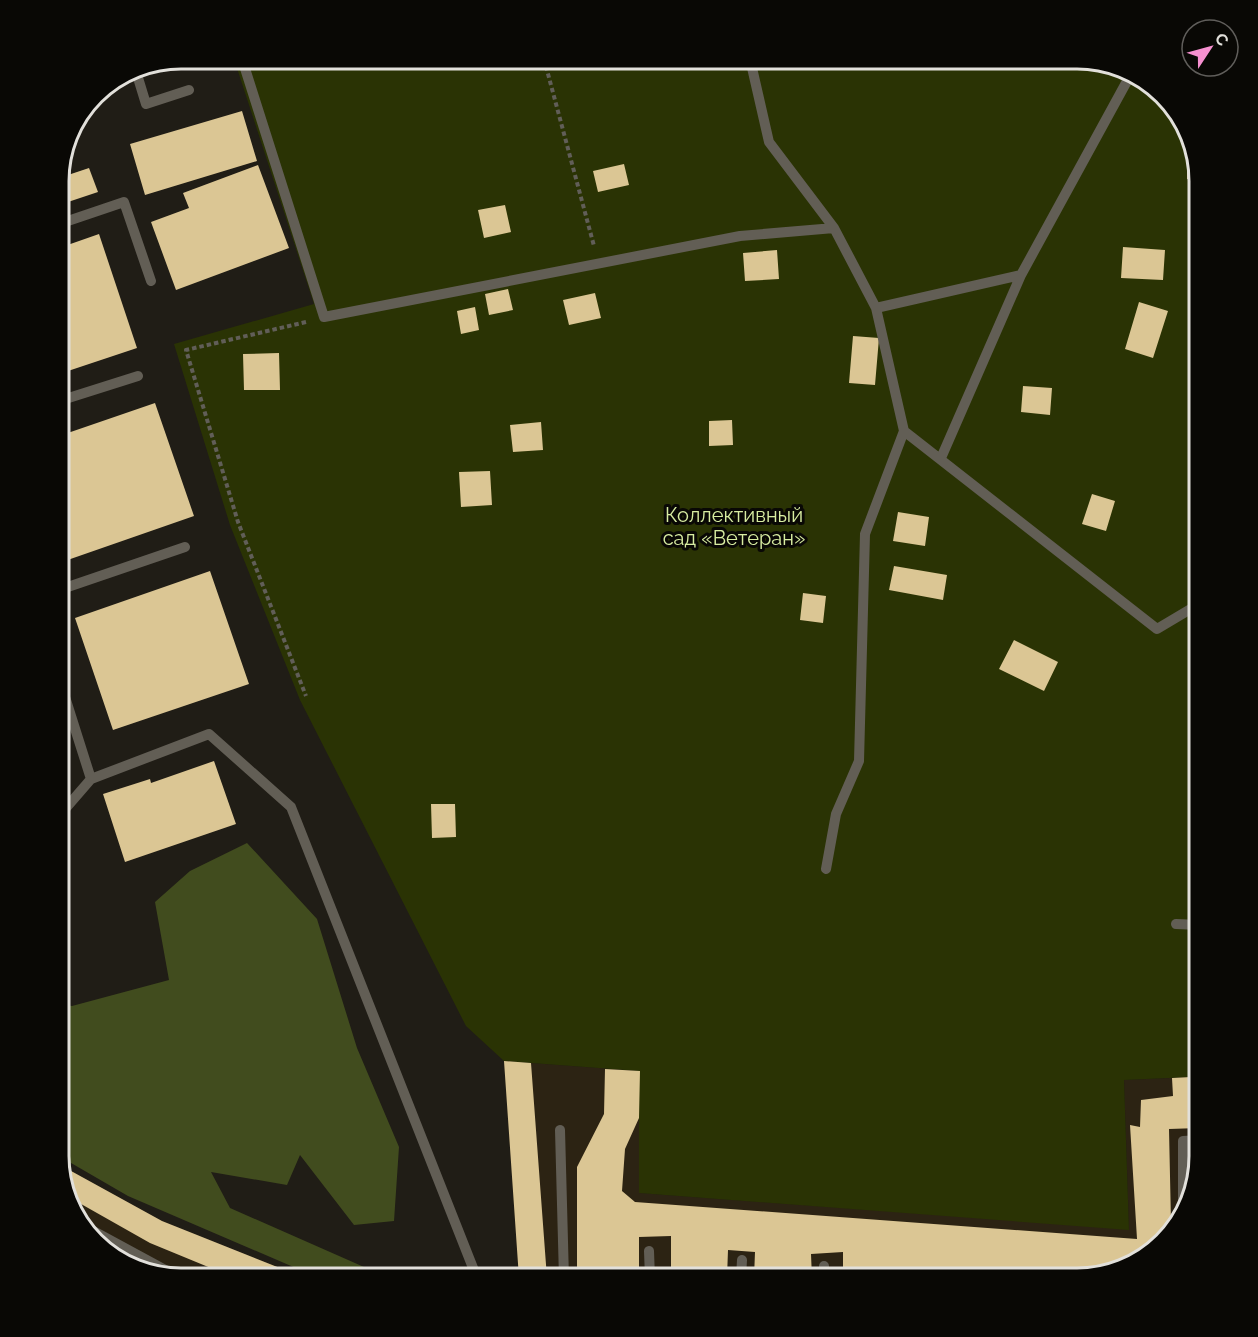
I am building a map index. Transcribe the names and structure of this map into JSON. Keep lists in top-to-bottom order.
{
  "parks": ["Коллективный сад «Ветеран»"],
  "north": "top right"
}
